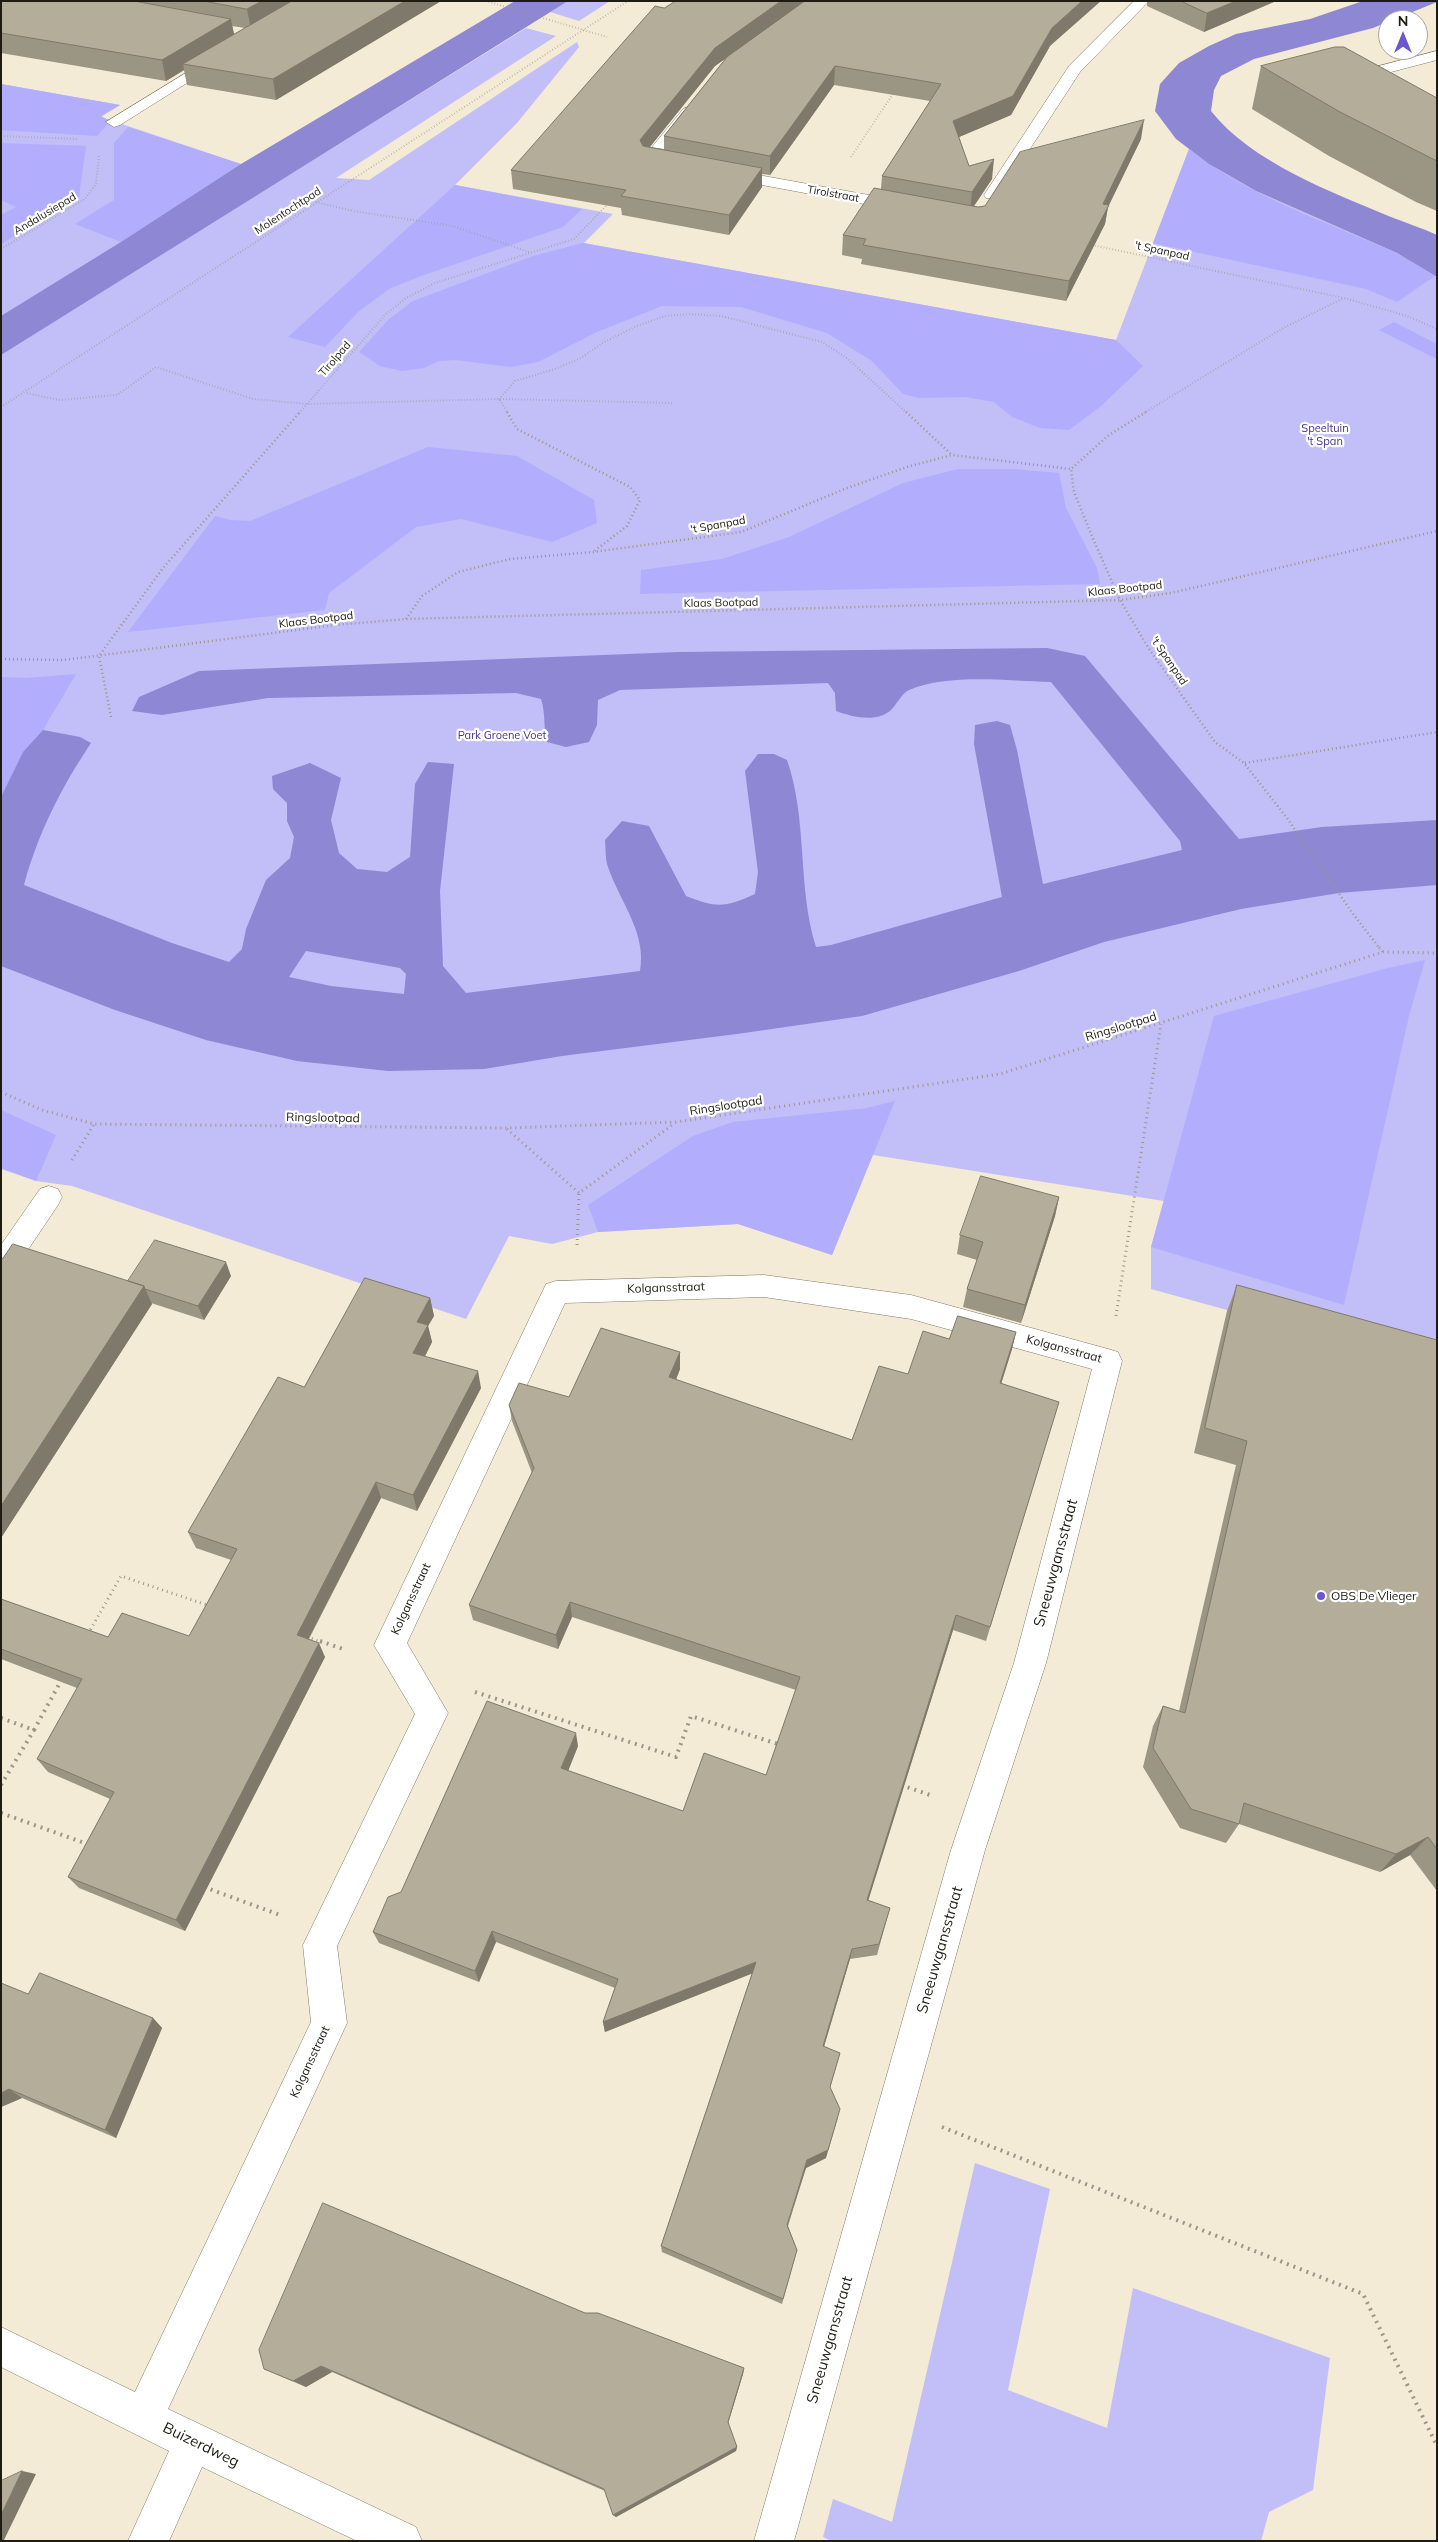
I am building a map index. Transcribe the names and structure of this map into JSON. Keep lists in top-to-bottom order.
{
  "streets": {
    "street": [
      "Tirolstraat",
      "Kolgansstraat",
      "Sneeuwgansstraat",
      "Buizerdweg"
    ],
    "path": [
      "Molentochtpad",
      "Andalusiepad",
      "'t Spanpad",
      "Tirolpad",
      "Klaas Bootpad",
      "Ringslootpad"
    ]
  },
  "crossings": [
    ["'t Spanpad", "Klaas Bootpad"],
    ["'t Spanpad", "Ringslootpad"],
    ["Tirolpad", "Klaas Bootpad"],
    ["Kolgansstraat", "Sneeuwgansstraat"],
    ["Kolgansstraat", "Buizerdweg"]
  ],
  "parks": ["Speeltuin 't Span", "Park Groene Voet"],
  "places": ["OBS De Vlieger"],
  "north": "top"
}
